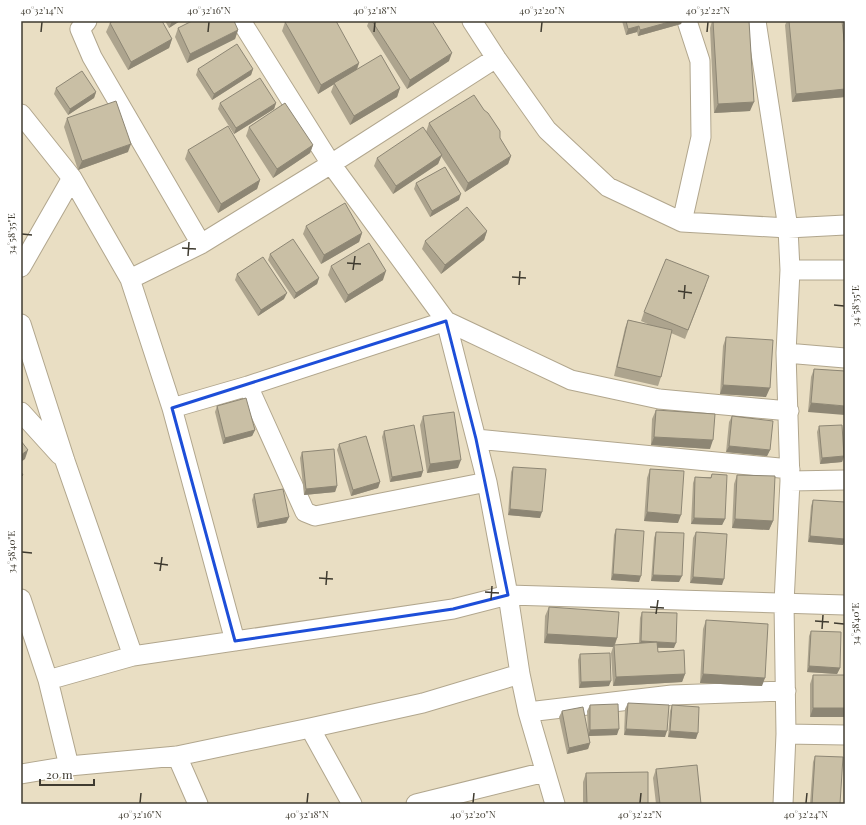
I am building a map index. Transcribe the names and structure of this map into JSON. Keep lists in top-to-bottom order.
{
  "scale_bar": "20 m",
  "coordinates": [
    "40°32'14\"N",
    "40°32'16\"N",
    "40°32'18\"N",
    "40°32'20\"N",
    "40°32'22\"N",
    "34°58'35\"E",
    "34°58'40\"E",
    "40°32'24\"N"
  ]
}
